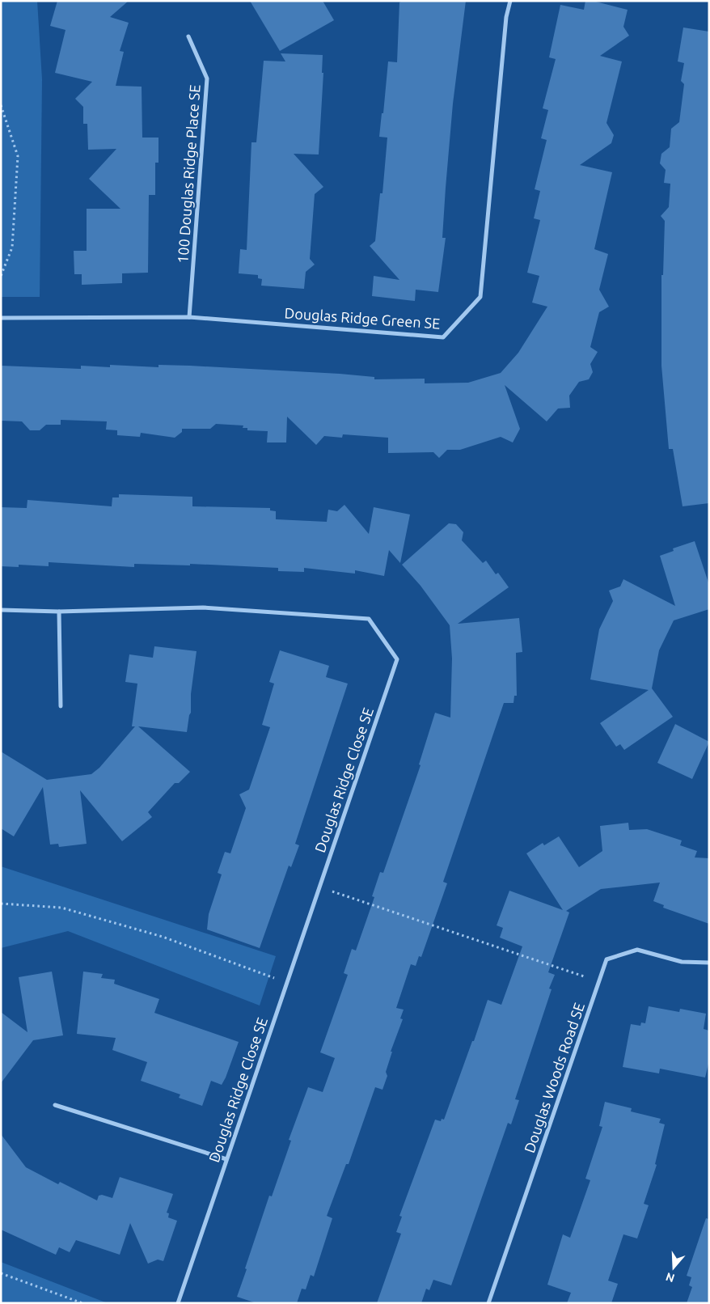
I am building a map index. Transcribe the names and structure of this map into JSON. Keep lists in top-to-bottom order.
{
  "streets": {
    "street": [
      "100 Douglas Ridge Place SE",
      "Douglas Ridge Green SE",
      "Douglas Ridge Close SE",
      "Douglas Woods Road SE"
    ]
  },
  "crossings": [
    ["100 Douglas Ridge Place SE", "Douglas Ridge Green SE"]
  ],
  "north": "bottom"
}
